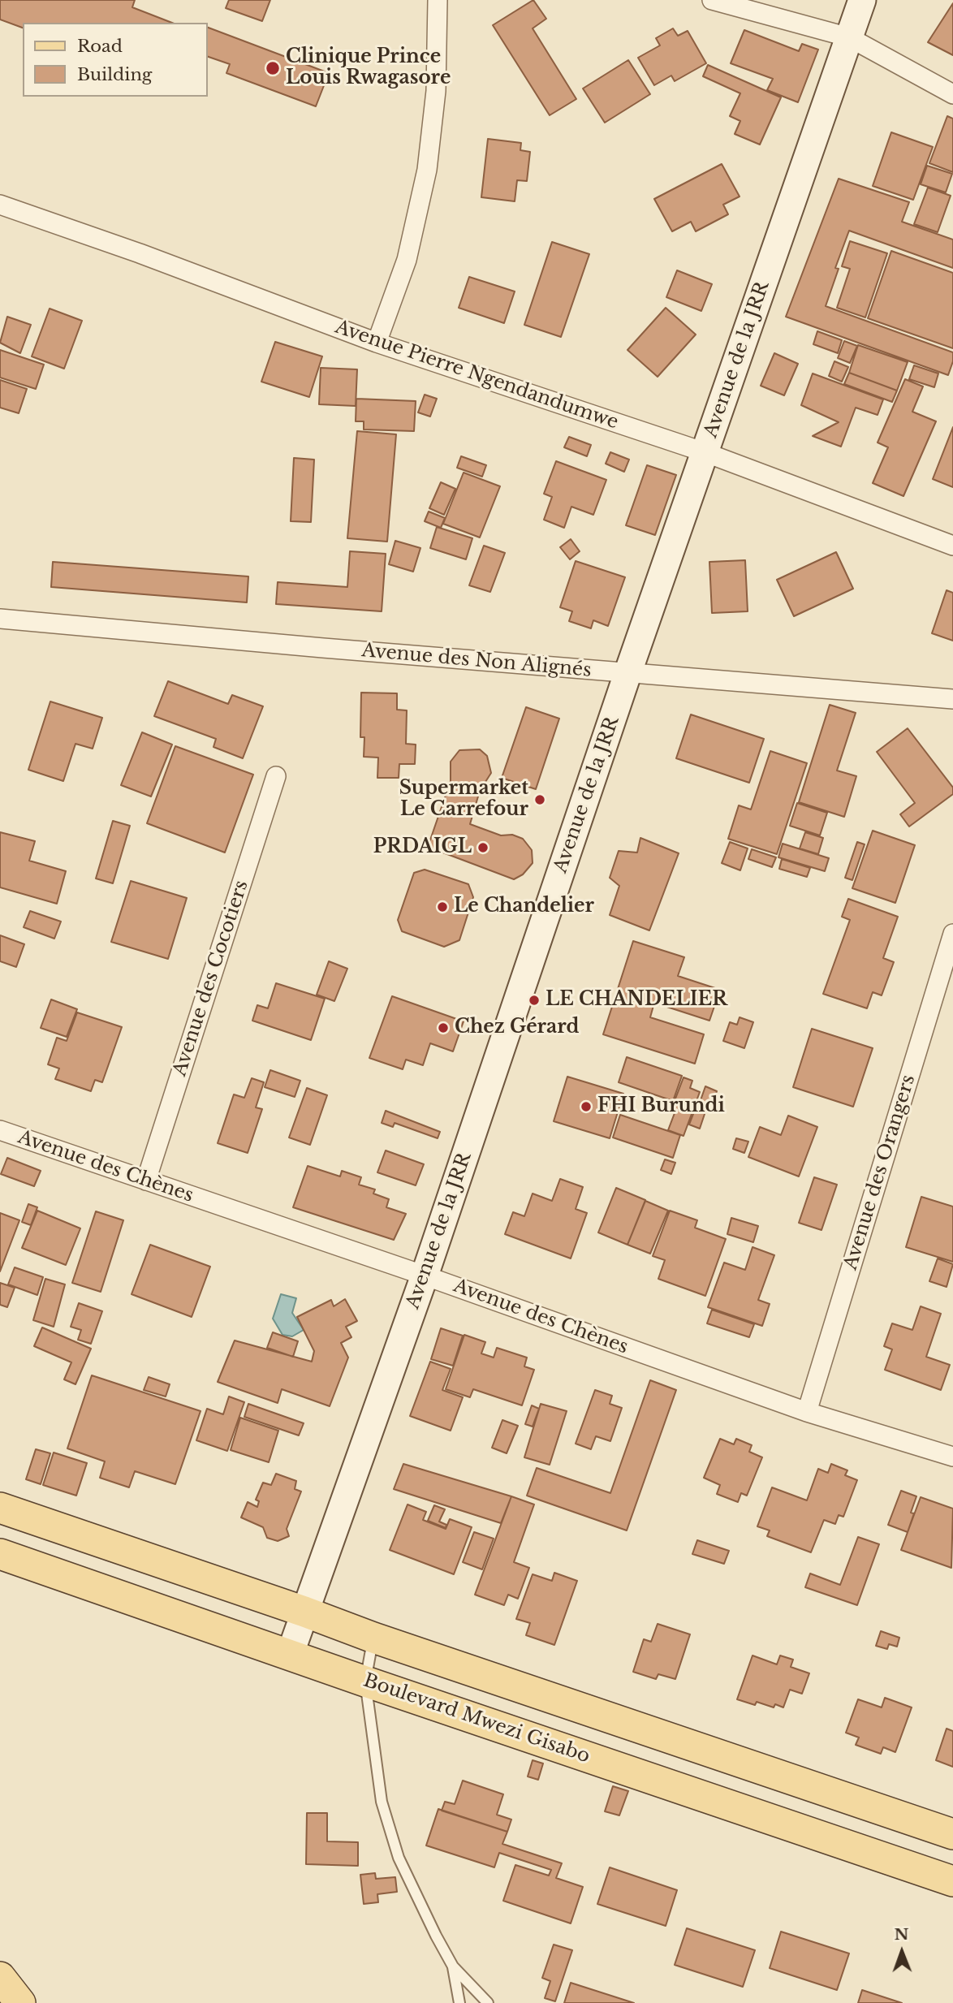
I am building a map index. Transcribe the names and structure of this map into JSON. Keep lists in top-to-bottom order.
{
  "streets": {
    "main road": ["Boulevard Mwezi Gisabo"],
    "street": [
      "Avenue de la JRR",
      "Avenue Pierre Ngendandumwe",
      "Avenue des Non Alignés",
      "Avenue des Cocotiers",
      "Avenue des Chènes",
      "Avenue des Orangers"
    ]
  },
  "crossings": [
    ["Avenue de la JRR", "Avenue Pierre Ngendandumwe"],
    ["Avenue de la JRR", "Avenue des Non Alignés"],
    ["Avenue de la JRR", "Avenue des Chènes"],
    ["Avenue de la JRR", "Boulevard Mwezi Gisabo"],
    ["Avenue des Cocotiers", "Avenue des Chènes"],
    ["Avenue des Chènes", "Avenue des Orangers"]
  ],
  "places": [
    "Clinique Prince Louis Rwagasore",
    "Supermarket Le Carrefour",
    "PRDAIGL",
    "Le Chandelier",
    "LE CHANDELIER",
    "Chez Gérard",
    "FHI Burundi"
  ],
  "legend": ["Road", "Building"],
  "north": "top"
}
